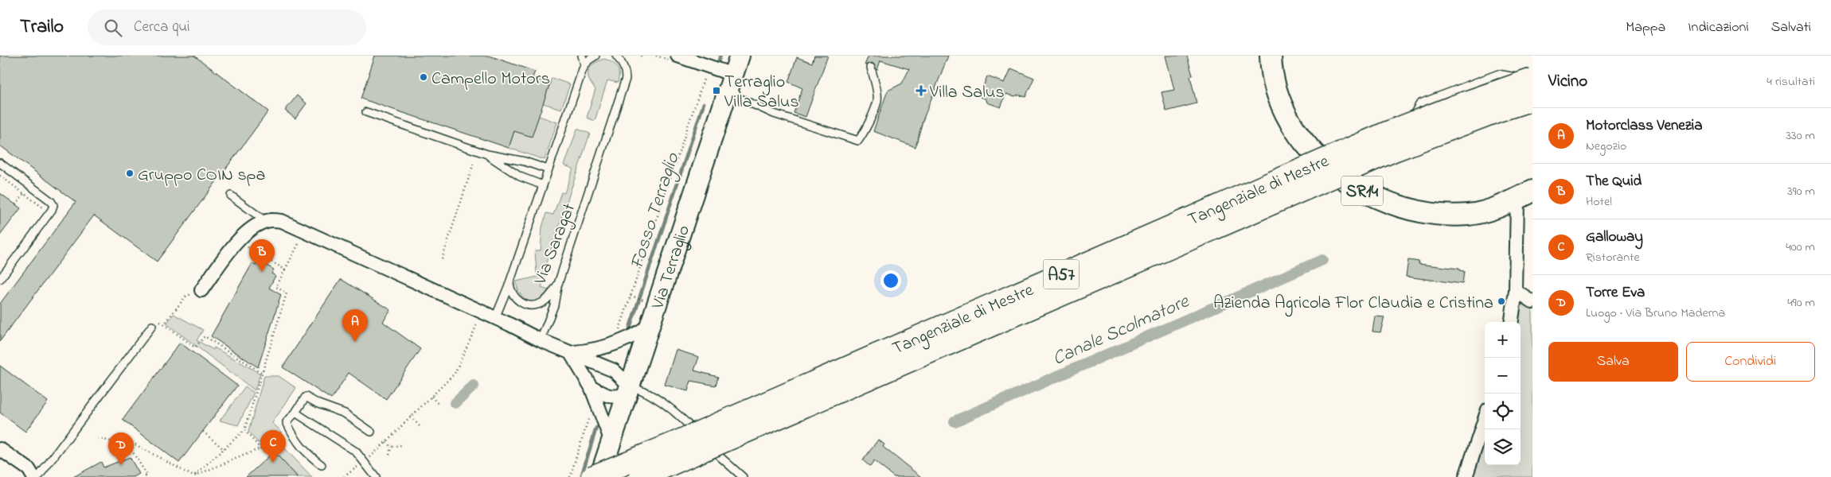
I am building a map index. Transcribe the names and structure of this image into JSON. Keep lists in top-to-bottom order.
{
  "streets": {
    "highway": ["Tangenziale di Mestre", "A57"],
    "main road": ["SR14", "Via Terraglio"],
    "lane": ["Via Saragat"]
  },
  "water": ["Fosso Terraglio", "Canale Scolmatore"],
  "places": {
    "other": ["Campello Motors", "Gruppo COIN spa", "Azienda Agricola Flor Claudia e Cristina"],
    "transit": ["Terraglio Villa Salus"],
    "health": ["Villa Salus"]
  },
  "page": {
    "header": "Trailo",
    "search": "Cerca qui",
    "nav": ["Mappa", "Indicazioni", "Salvati"],
    "heading": ["Vicino", "4 risultati"],
    "list": [
      {
        "mark": "A",
        "name": "Motorclass Venezia",
        "note": "Negozio",
        "value": "330 m"
      },
      {
        "mark": "B",
        "name": "The Quid",
        "note": "Hotel",
        "value": "390 m"
      },
      {
        "mark": "C",
        "name": "Galloway",
        "note": "Ristorante",
        "value": "400 m"
      },
      {
        "mark": "D",
        "name": "Torre Eva",
        "note": "Luogo · Via Bruno Maderna",
        "value": "490 m"
      }
    ],
    "pins": [
      "B",
      "A",
      "C",
      "D"
    ],
    "map_buttons": ["+", "−"],
    "buttons": ["Salva", "Condividi"]
  }
}
